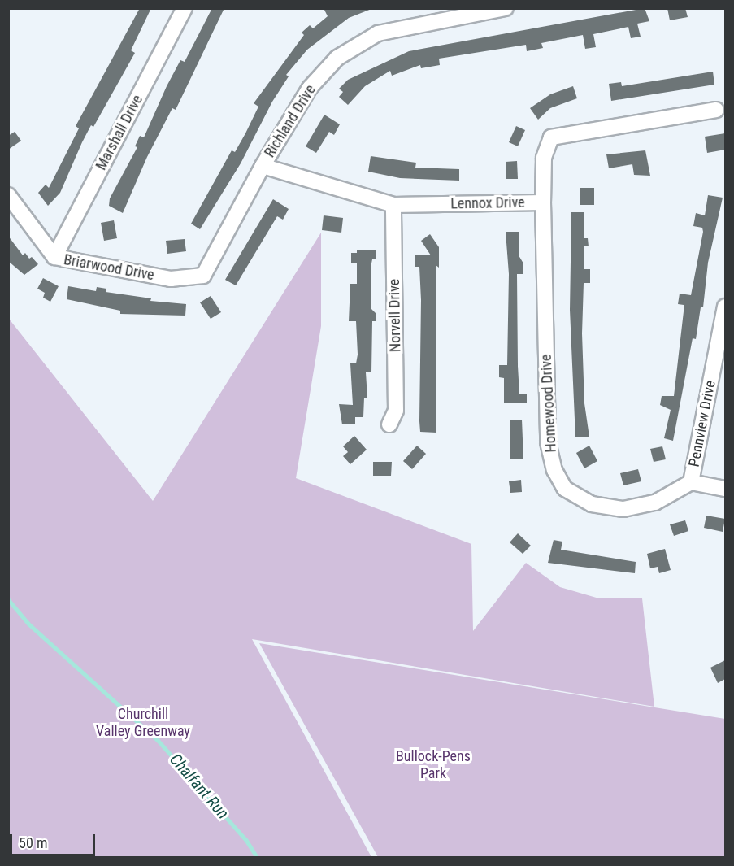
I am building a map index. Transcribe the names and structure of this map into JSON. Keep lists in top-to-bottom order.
{
  "streets": {
    "street": [
      "Richland Drive",
      "Marshall Drive",
      "Lennox Drive",
      "Briarwood Drive",
      "Norvell Drive",
      "Homewood Drive",
      "Pennview Drive"
    ]
  },
  "crossings": [
    ["Richland Drive", "Lennox Drive"],
    ["Richland Drive", "Briarwood Drive"],
    ["Marshall Drive", "Briarwood Drive"],
    ["Lennox Drive", "Norvell Drive"],
    ["Lennox Drive", "Homewood Drive"],
    ["Homewood Drive", "Pennview Drive"]
  ],
  "water": ["Chalfant Run"],
  "parks": ["Churchill Valley Greenway", "Bullock-Pens Park"],
  "scale_bar": "50 m"
}
